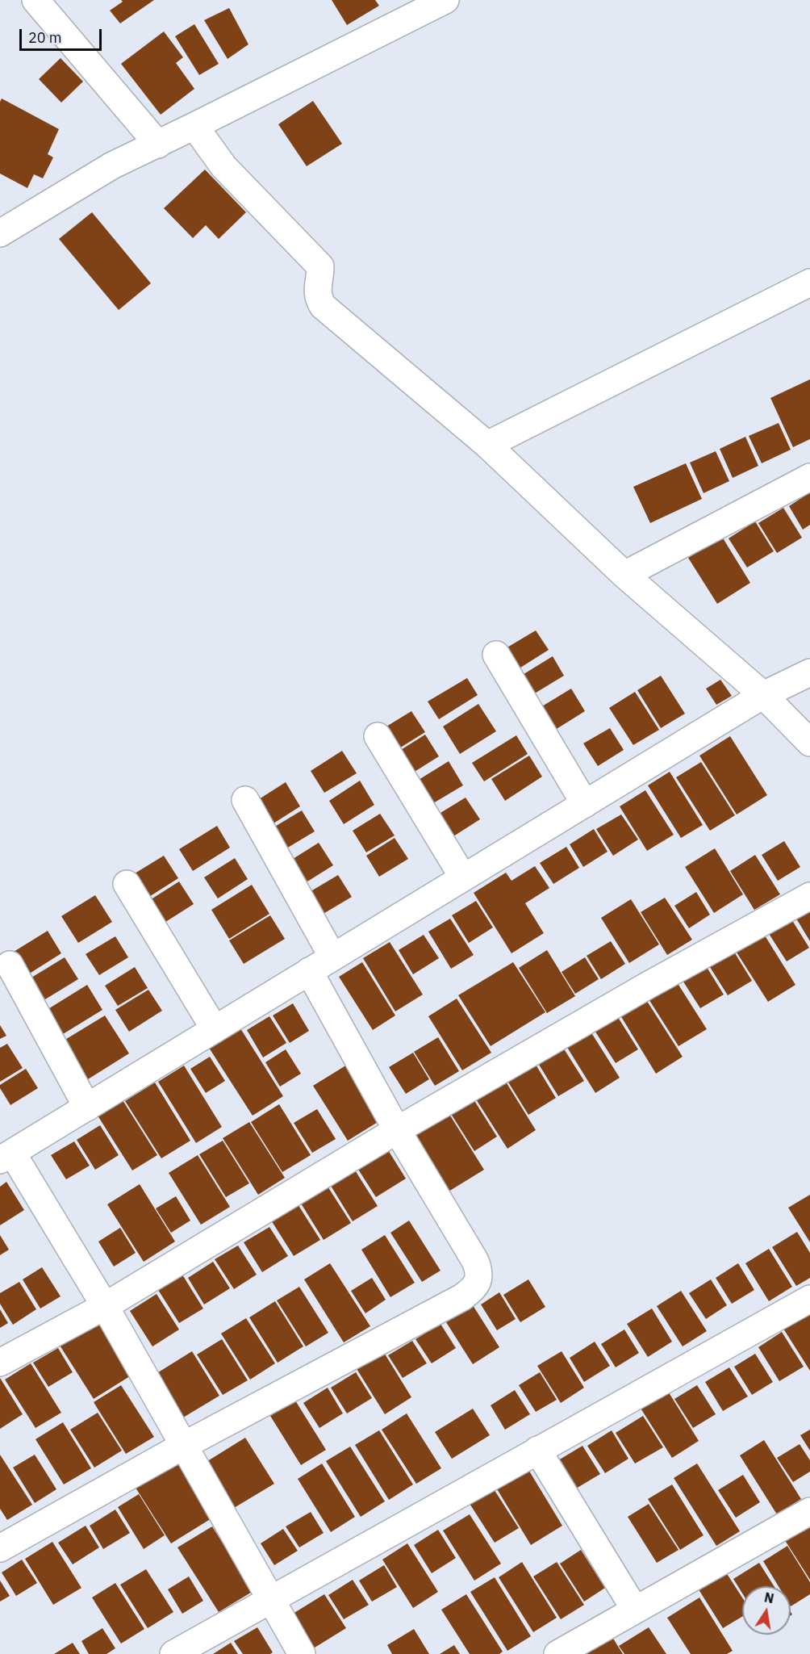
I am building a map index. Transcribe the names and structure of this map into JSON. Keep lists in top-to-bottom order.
{
  "scale_bar": "20 m",
  "north": "top"
}
